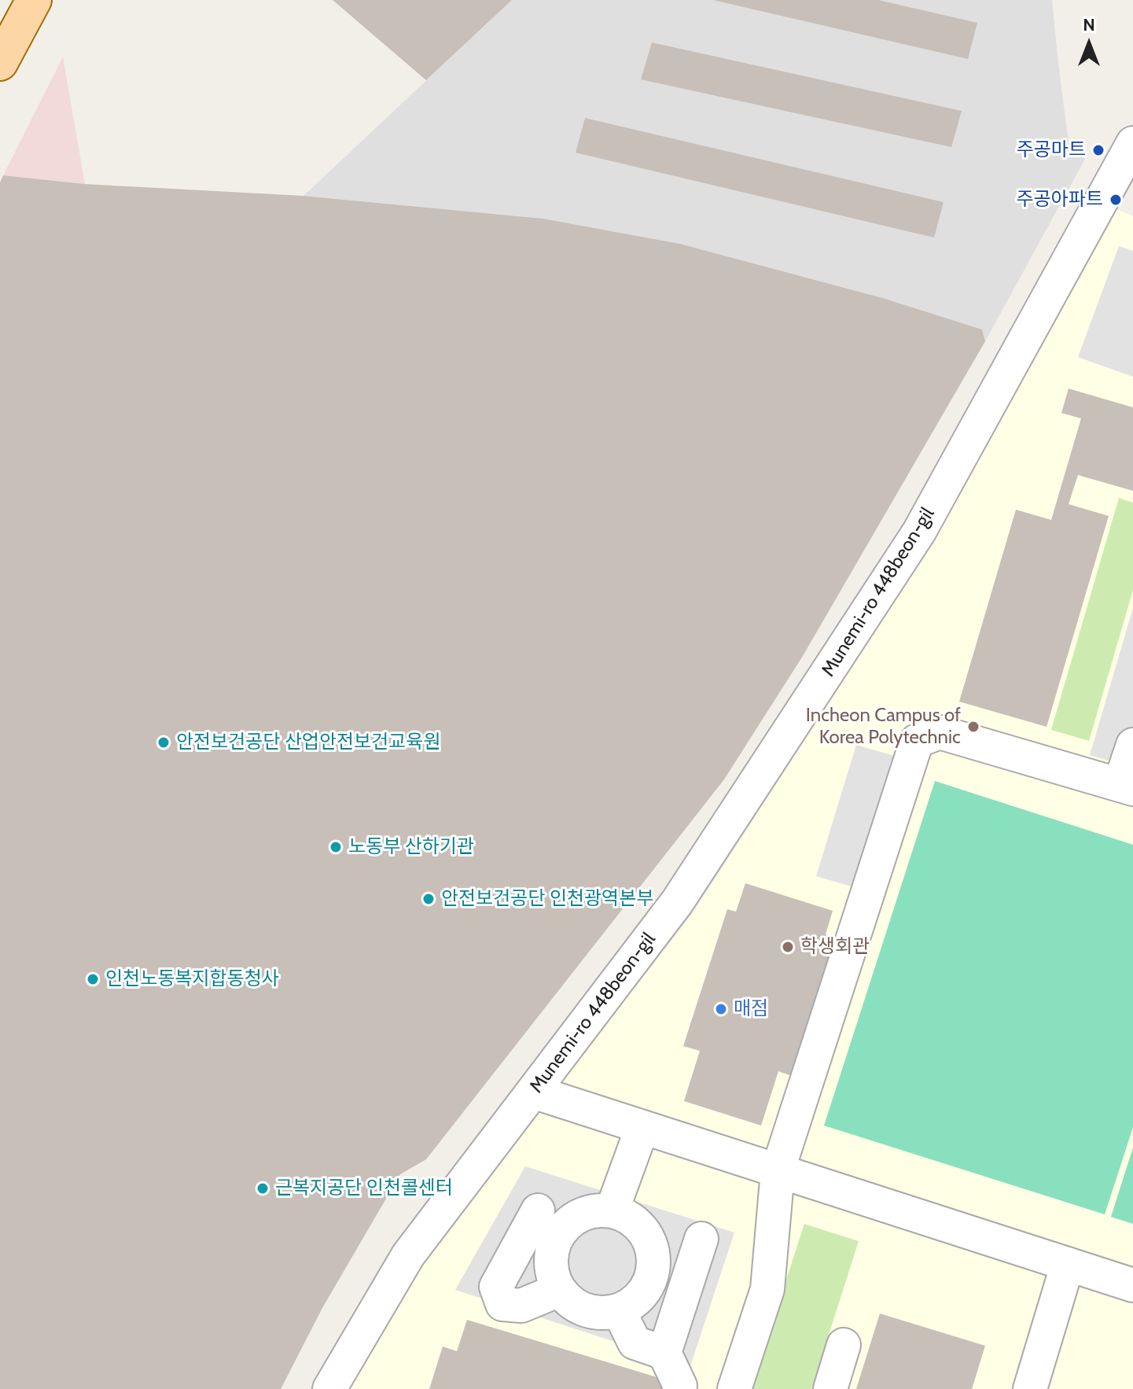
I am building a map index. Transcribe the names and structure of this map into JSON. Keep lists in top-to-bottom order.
{
  "streets": {
    "street": ["Munemi-ro 448beon-gil"]
  },
  "places": [
    "주공마트",
    "주공아파트",
    "Incheon Campus of Korea Polytechnic",
    "안전보건공단 산업안전보건교육원",
    "노동부 산하기관",
    "안전보건공단 인천광역본부",
    "학생회관",
    "인천노동복지합동청사",
    "매점",
    "근복지공단 인천콜센터"
  ],
  "north": "top"
}
